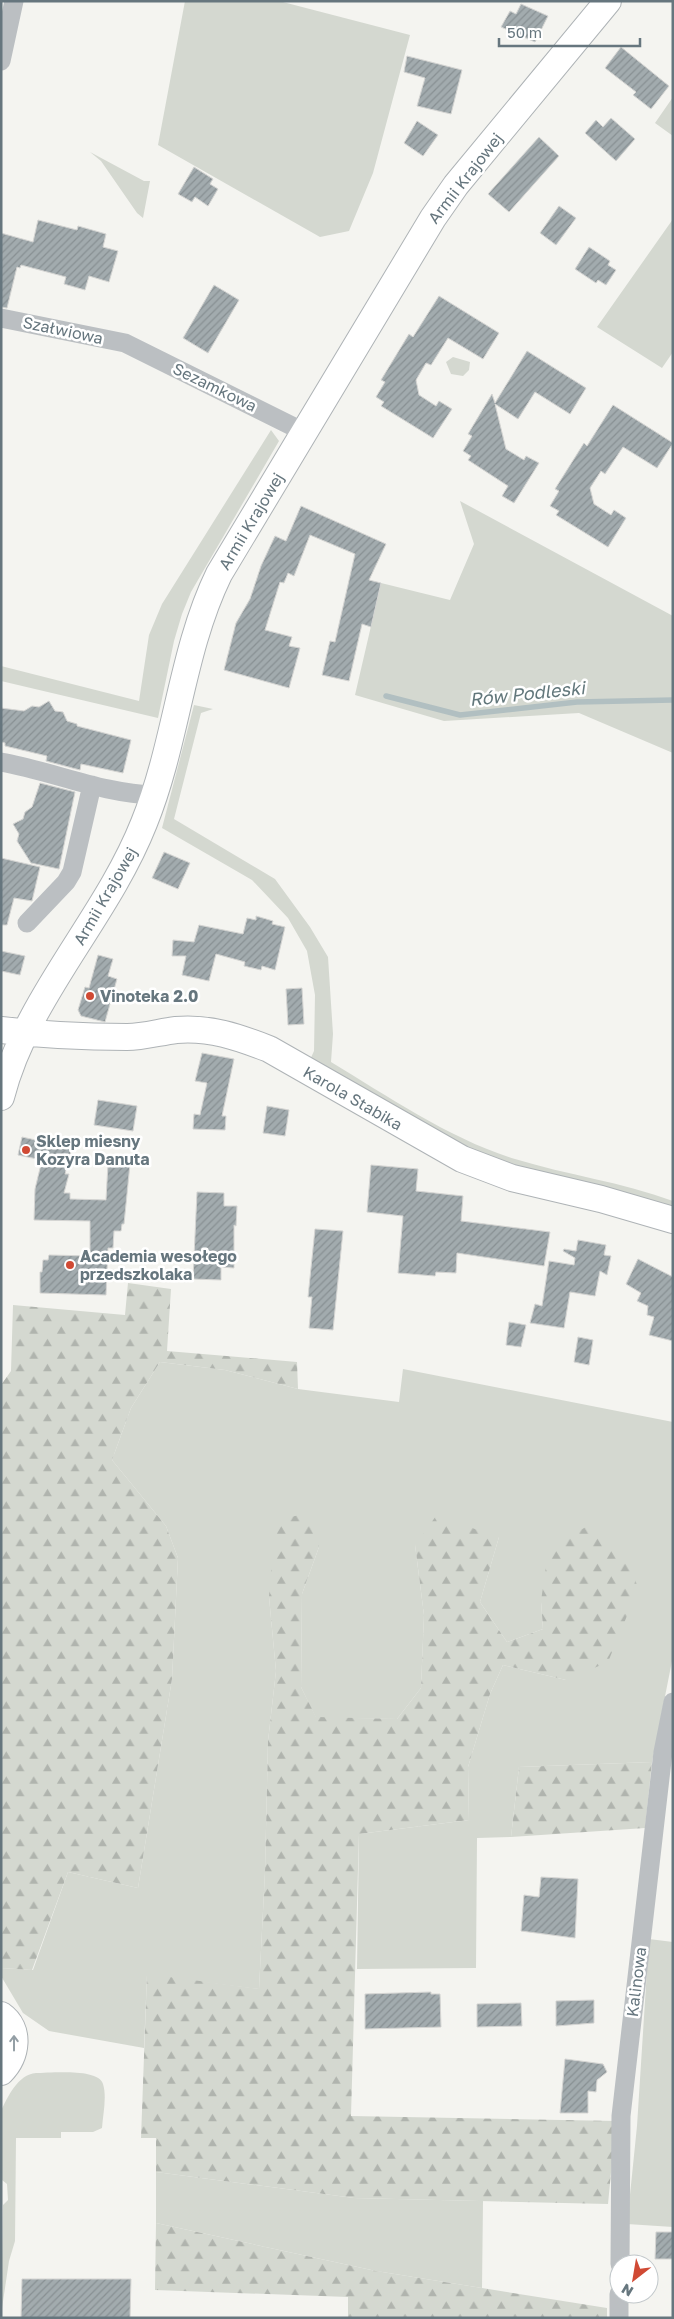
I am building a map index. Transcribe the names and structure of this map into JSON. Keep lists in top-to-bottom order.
{
  "streets": {
    "street": [
      "Armii Krajowej",
      "Szałwiowa",
      "Sezamkowa",
      "Karola Stabika",
      "Kalinowa"
    ]
  },
  "crossings": [
    ["Armii Krajowej", "Sezamkowa"],
    ["Armii Krajowej", "Karola Stabika"],
    ["Szałwiowa", "Sezamkowa"]
  ],
  "water": ["Rów Podleski"],
  "places": ["Vinoteka 2.0", "Sklep miesny Kozyra Danuta", "Academia wesołego przedszkolaka"],
  "scale_bar": "50 m",
  "north": "bottom left"
}
